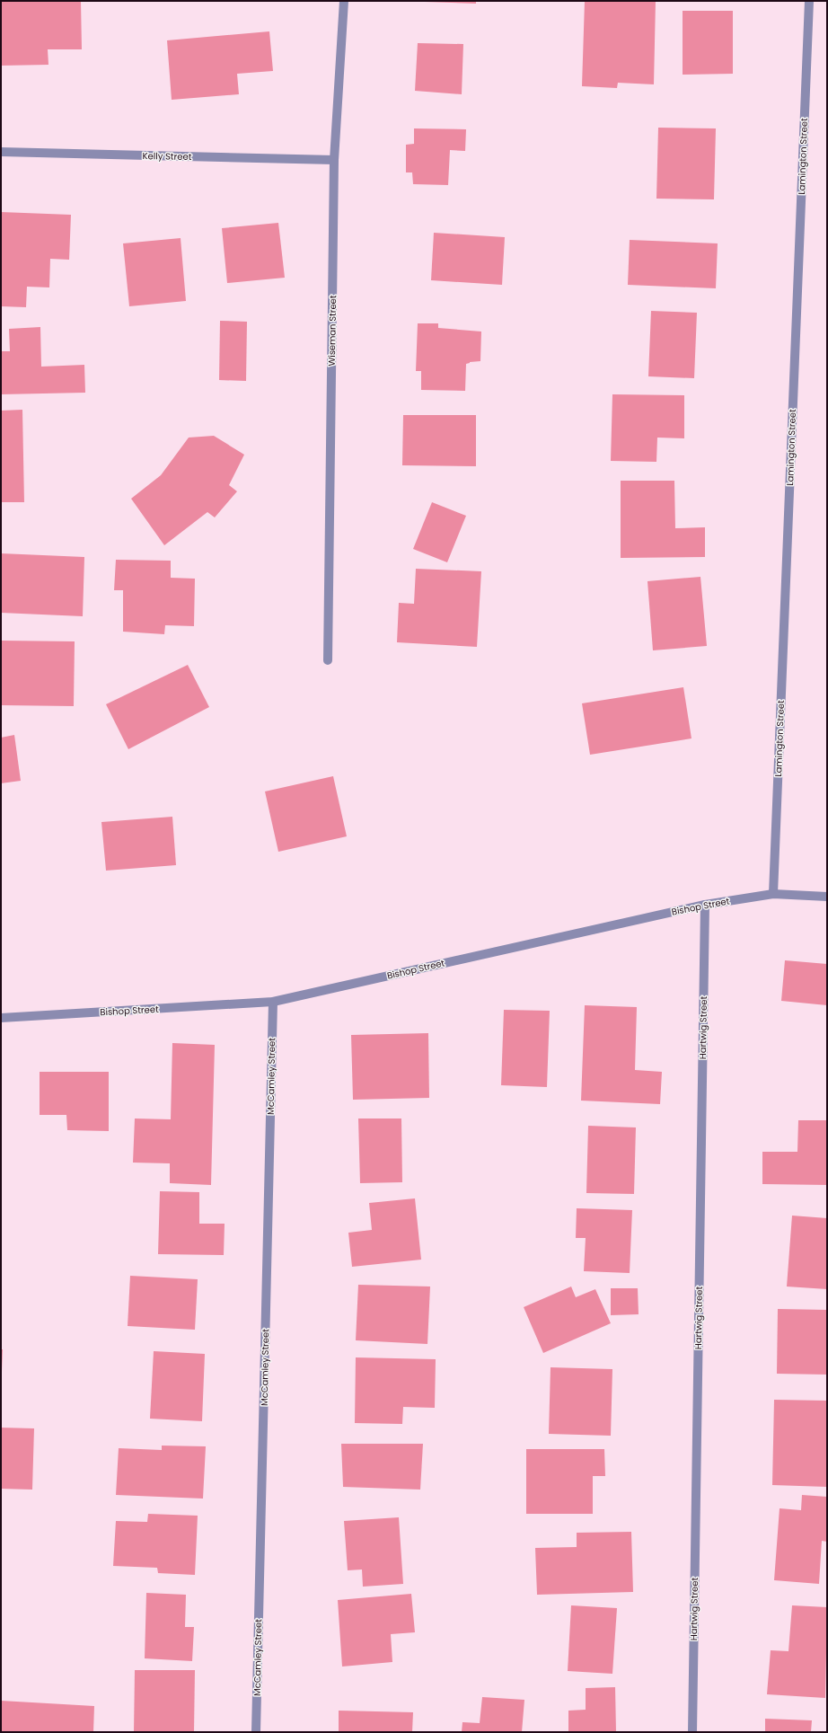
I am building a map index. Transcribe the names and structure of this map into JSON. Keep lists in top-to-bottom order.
{
  "streets": {
    "street": [
      "Kelly Street",
      "Lamington Street",
      "Wiseman Street",
      "Bishop Street",
      "Hartwig Street",
      "McCamley Street"
    ]
  },
  "crossings": [
    ["Kelly Street", "Wiseman Street"],
    ["Lamington Street", "Bishop Street"],
    ["Bishop Street", "Hartwig Street"],
    ["Bishop Street", "McCamley Street"]
  ]
}
